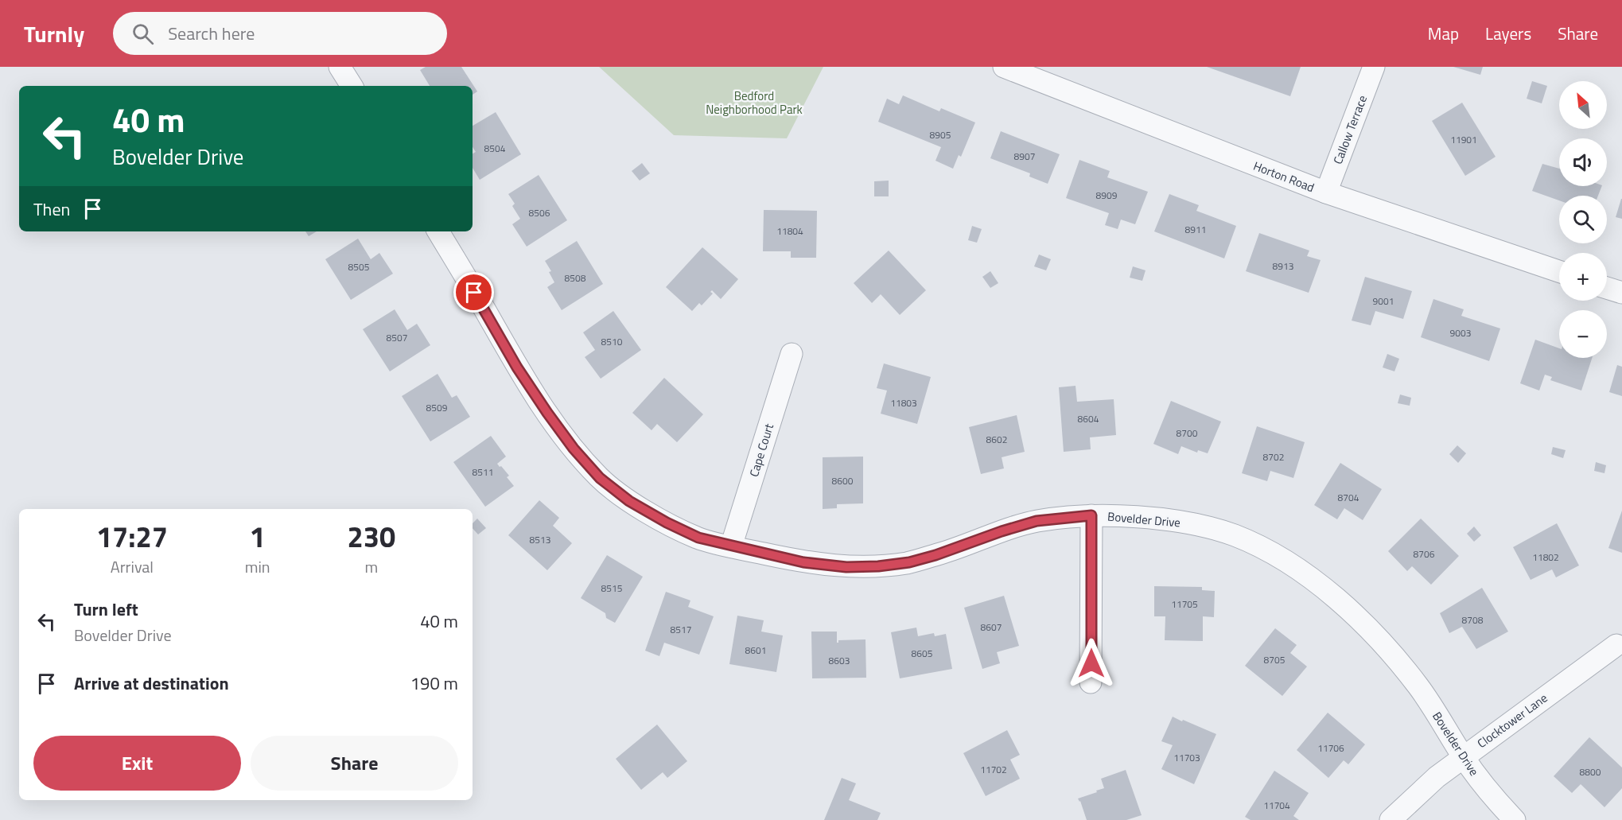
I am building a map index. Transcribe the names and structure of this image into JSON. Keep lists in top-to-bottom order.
{
  "streets": {
    "street": [
      "Callow Terrace",
      "Horton Road",
      "Cape Court",
      "Bovelder Drive",
      "Clocktower Lane"
    ]
  },
  "crossings": [
    ["Callow Terrace", "Horton Road"],
    ["Cape Court", "Bovelder Drive"],
    ["Bovelder Drive", "Clocktower Lane"]
  ],
  "parks": ["Bedford Neighborhood Park"],
  "house_numbers": [
    "8905",
    "11901",
    "8504",
    "8907",
    "8909",
    "8506",
    "8911",
    "11804",
    "8913",
    "8505",
    "8508",
    "9001",
    "9003",
    "8507",
    "8510",
    "11803",
    "8509",
    "8604",
    "8700",
    "8602",
    "8702",
    "8511",
    "8600",
    "8704",
    "8513",
    "8706",
    "11802",
    "8515",
    "11705",
    "8708",
    "8607",
    "8517",
    "8601",
    "8605",
    "8705",
    "8603",
    "11706",
    "11703",
    "11702",
    "8800",
    "11704"
  ],
  "north": "top left",
  "page": {
    "header": "Turnly",
    "search": "Search here",
    "nav": ["Map", "Layers", "Share"],
    "map_buttons": ["+", "−"],
    "turn": ["40 m", "Bovelder Drive"],
    "then": "Then",
    "eta": [
      "17:27",
      "Arrival",
      "1",
      "min",
      "230",
      "m"
    ],
    "list": [
      {
        "name": "Turn left",
        "note": "Bovelder Drive",
        "value": "40 m"
      },
      {
        "name": "Arrive at destination",
        "value": "190 m"
      }
    ],
    "buttons": ["Exit", "Share"]
  }
}
